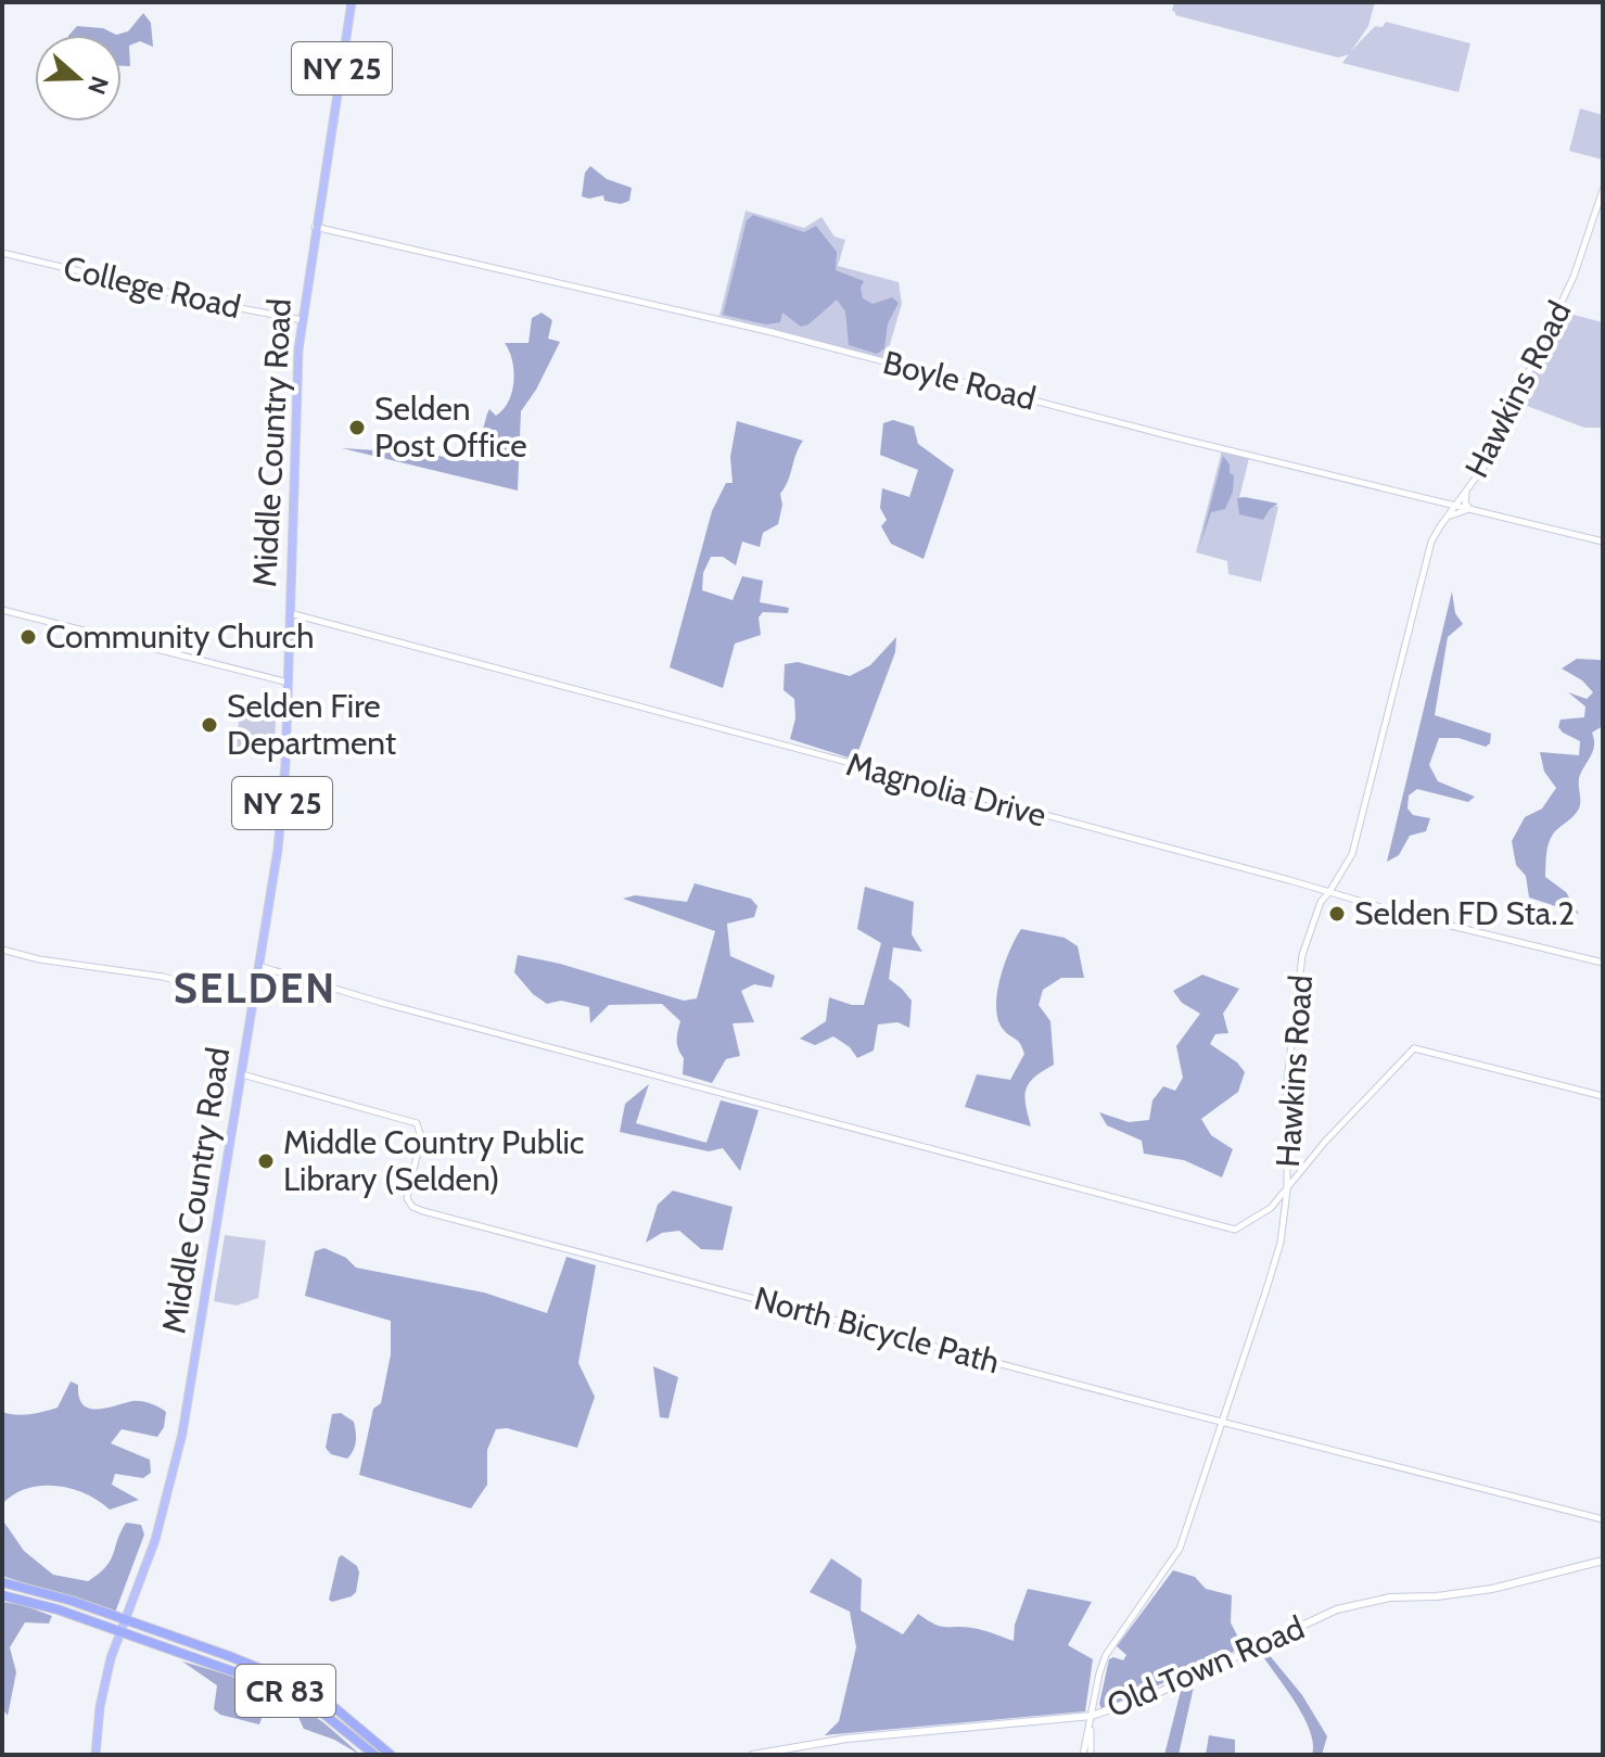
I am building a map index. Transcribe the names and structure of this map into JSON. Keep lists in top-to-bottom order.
{
  "streets": {
    "highway": ["CR 83"],
    "main road": ["NY 25", "Middle Country Road", "Old Town Road"],
    "street": [
      "College Road",
      "Boyle Road",
      "Hawkins Road",
      "Magnolia Drive",
      "North Bicycle Path"
    ]
  },
  "crossings": [
    ["College Road", "Middle Country Road"],
    ["Boyle Road", "Hawkins Road"],
    ["Boyle Road", "Middle Country Road"],
    ["Hawkins Road", "Magnolia Drive"],
    ["Hawkins Road", "North Bicycle Path"],
    ["Hawkins Road", "Old Town Road"],
    ["Middle Country Road", "Magnolia Drive"],
    ["Middle Country Road", "North Bicycle Path"],
    ["Middle Country Road", "CR 83"]
  ],
  "districts": ["SELDEN"],
  "places": [
    "Selden Post Office",
    "Community Church",
    "Selden Fire Department",
    "Selden FD Sta.2",
    "Middle Country Public Library (Selden)"
  ],
  "north": "right"
}
